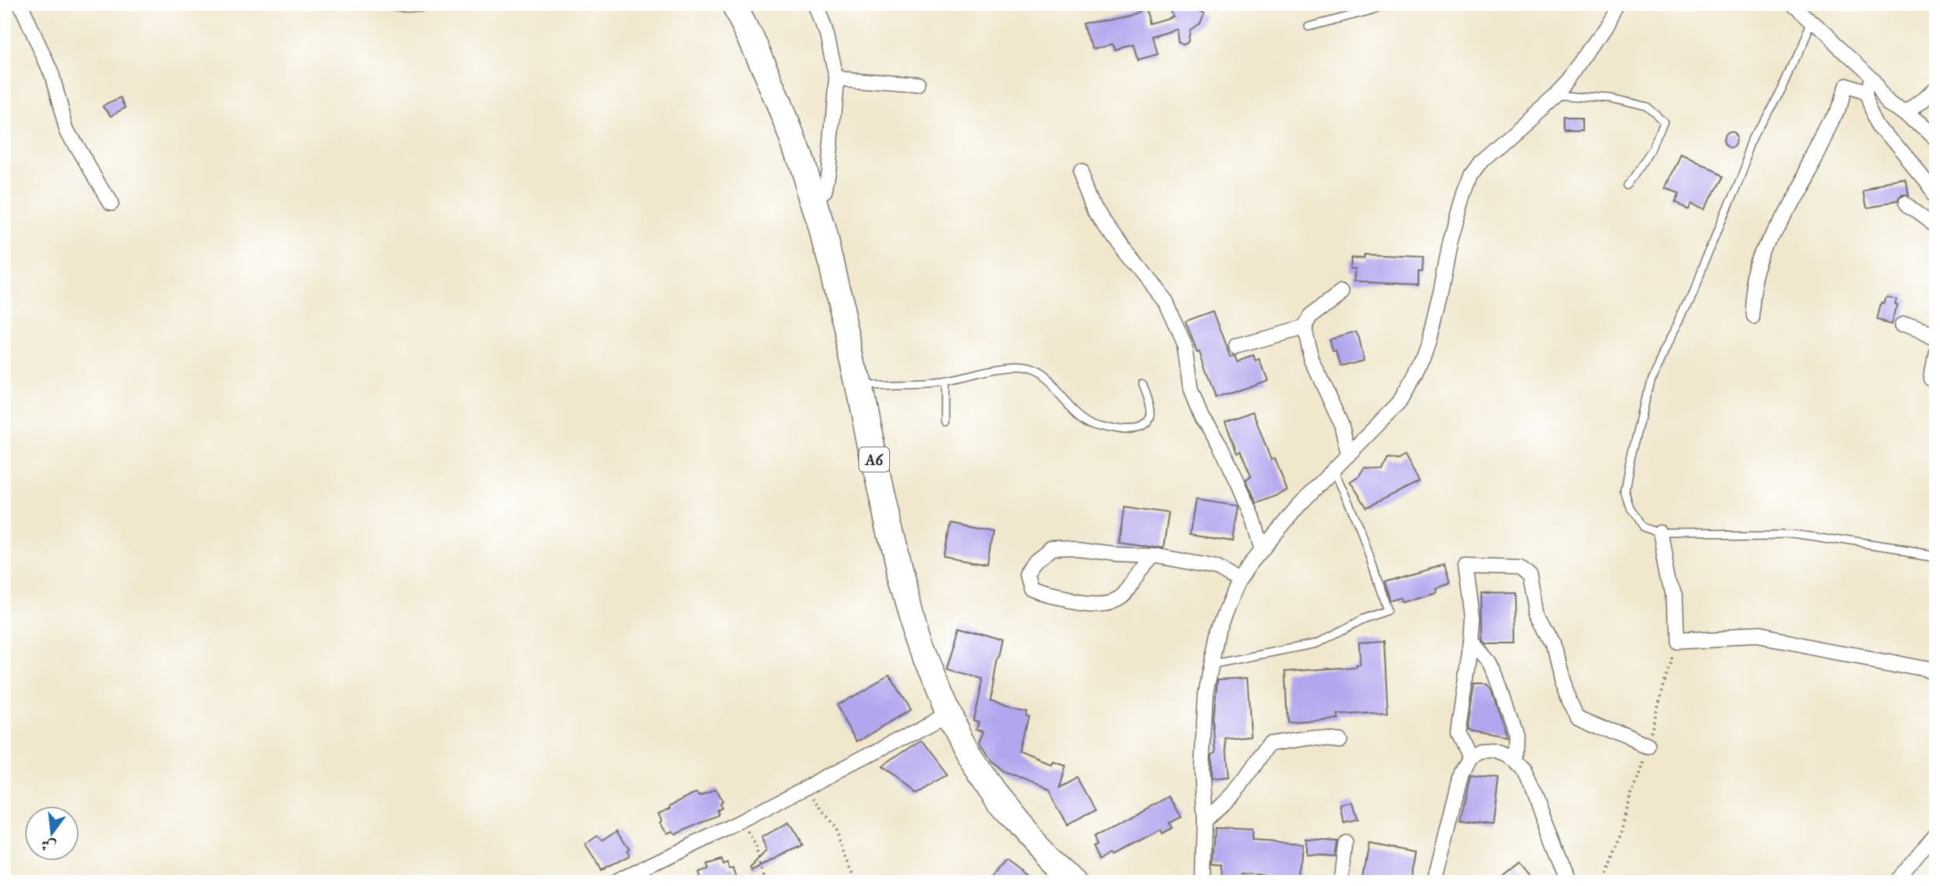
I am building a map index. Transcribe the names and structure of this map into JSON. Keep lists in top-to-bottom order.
{
  "streets": {
    "highway": ["A6"]
  },
  "north": "bottom"
}
